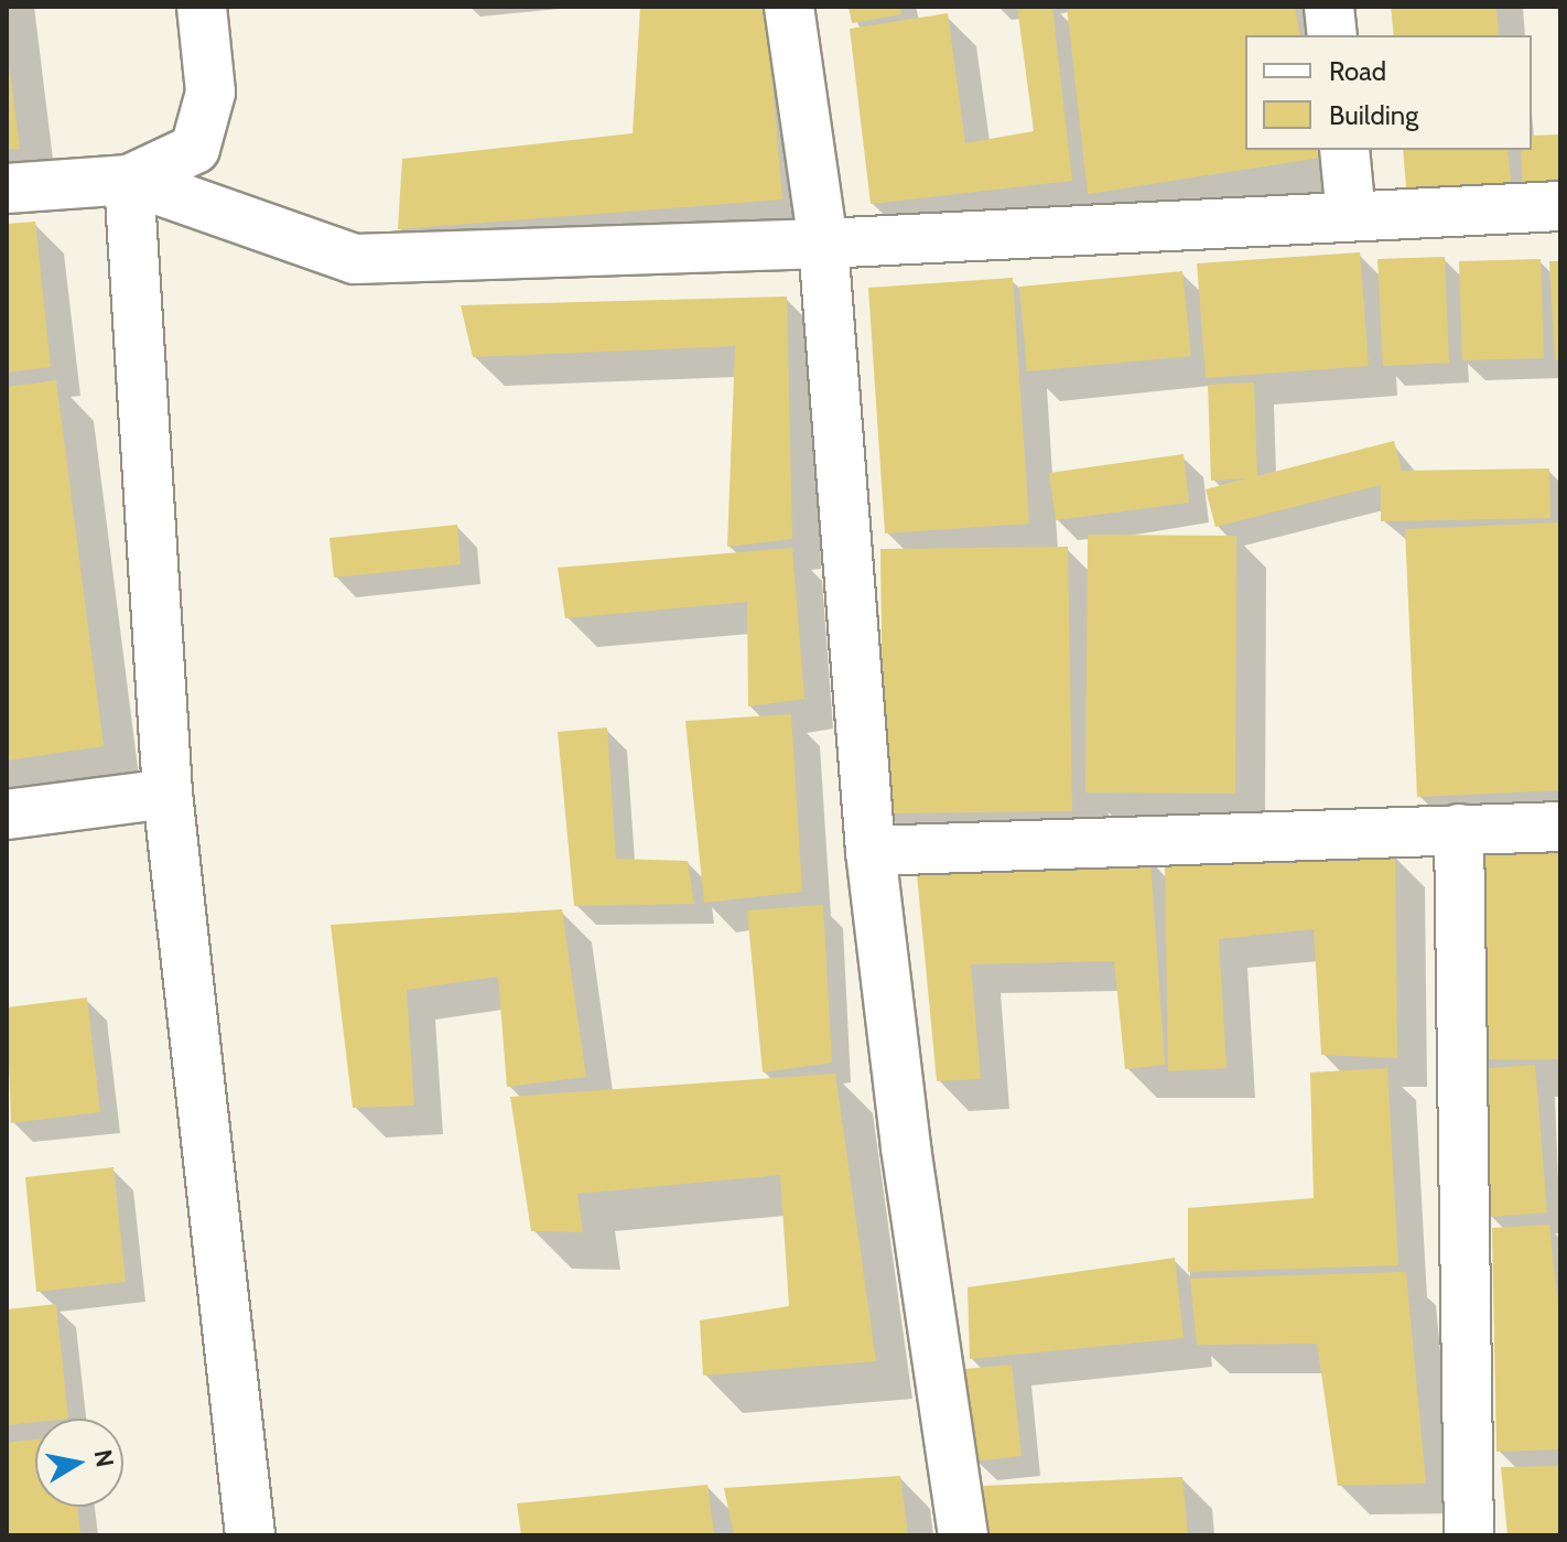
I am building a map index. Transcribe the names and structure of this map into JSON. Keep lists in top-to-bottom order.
{
  "legend": ["Road", "Building"],
  "north": "right"
}
